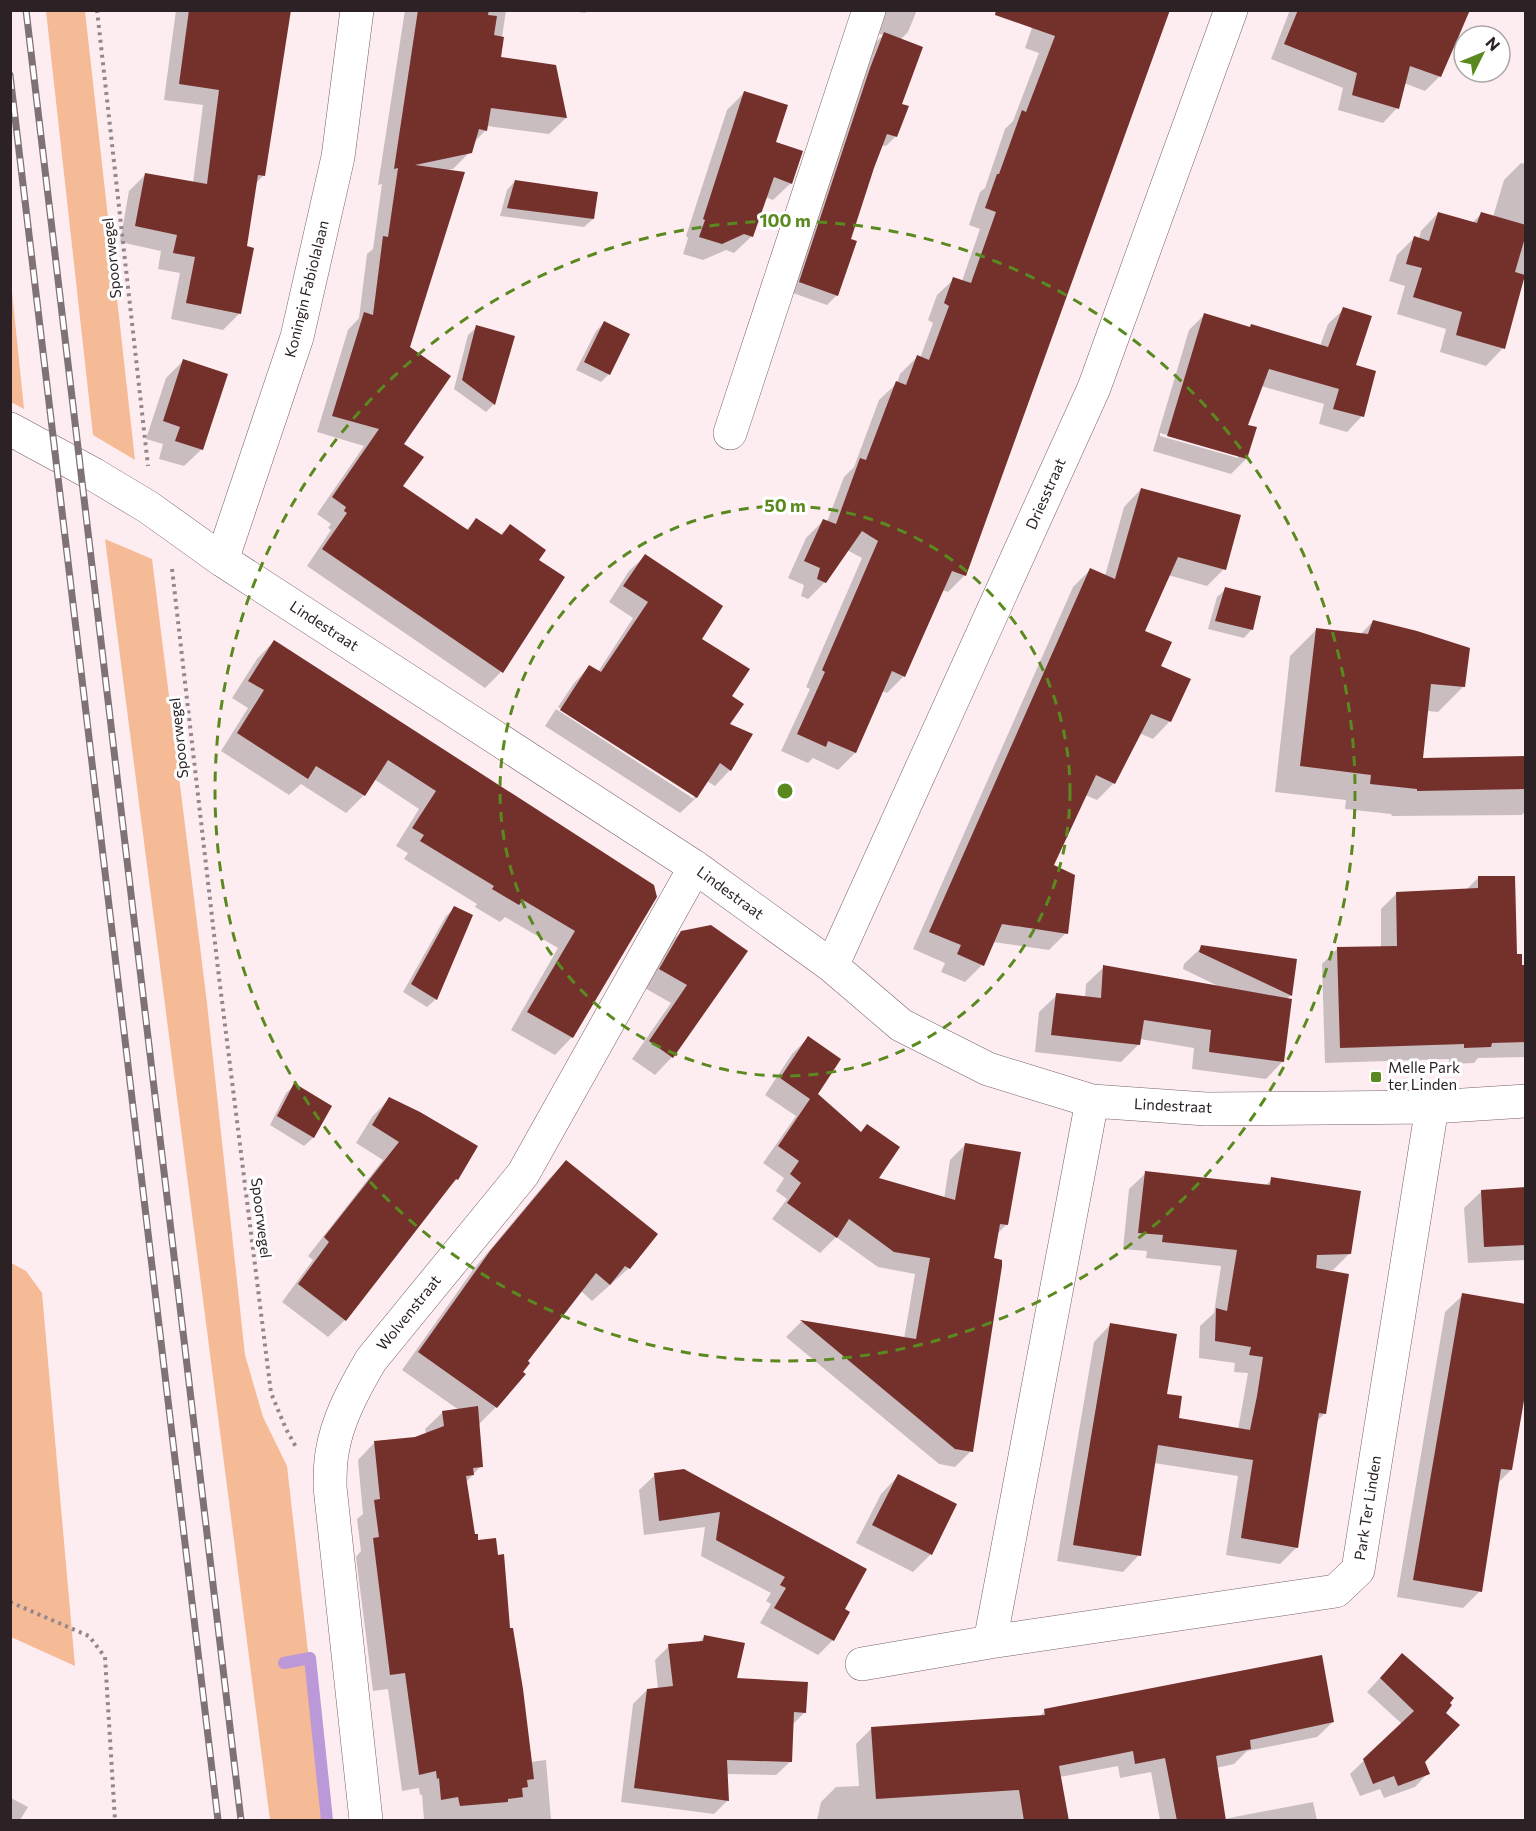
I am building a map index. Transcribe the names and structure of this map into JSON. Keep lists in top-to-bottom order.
{
  "streets": {
    "street": [
      "Koningin Fabiolalaan",
      "Driesstraat",
      "Lindestraat",
      "Wolvenstraat",
      "Park Ter Linden"
    ],
    "path": ["Spoorwegel"]
  },
  "crossings": [
    ["Spoorwegel", "Lindestraat"],
    ["Koningin Fabiolalaan", "Lindestraat"],
    ["Driesstraat", "Lindestraat"],
    ["Lindestraat", "Wolvenstraat"],
    ["Lindestraat", "Park Ter Linden"]
  ],
  "places": {
    "transit": ["Melle Park ter Linden"]
  },
  "north": "top right",
  "rings": ["100 m", "50 m"]
}
